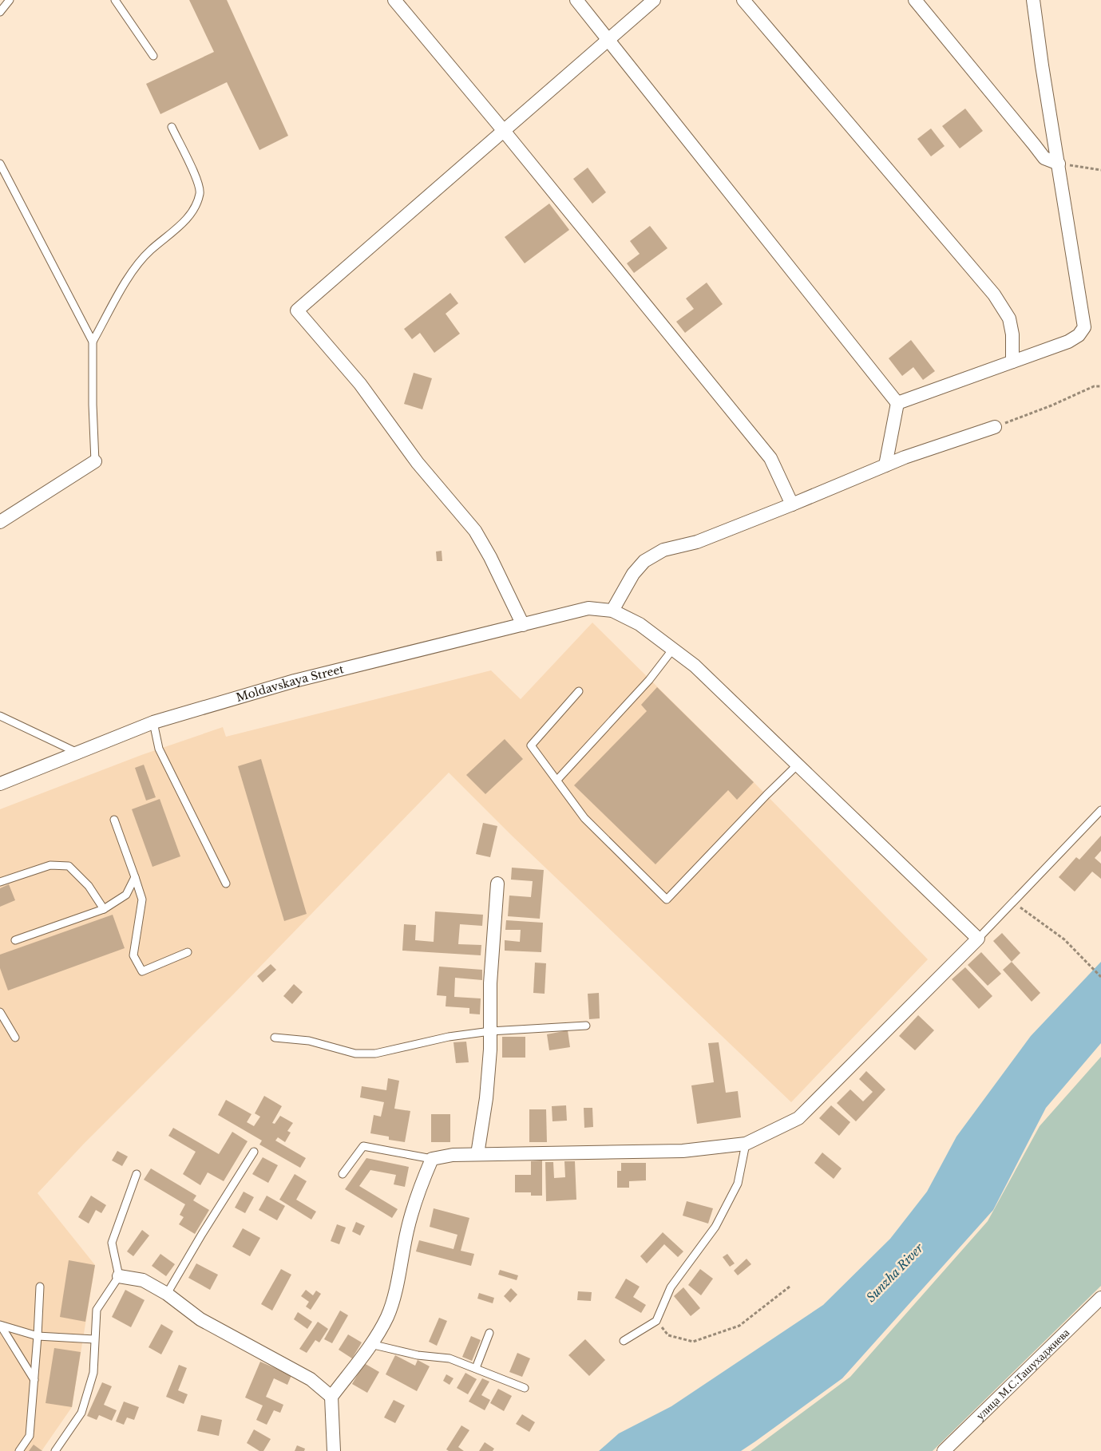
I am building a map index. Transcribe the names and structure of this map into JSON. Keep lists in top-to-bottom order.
{
  "streets": {
    "street": ["Moldavskaya Street", "улица М.С.Ташухаджиева"]
  },
  "water": ["Sunzha River"]
}
